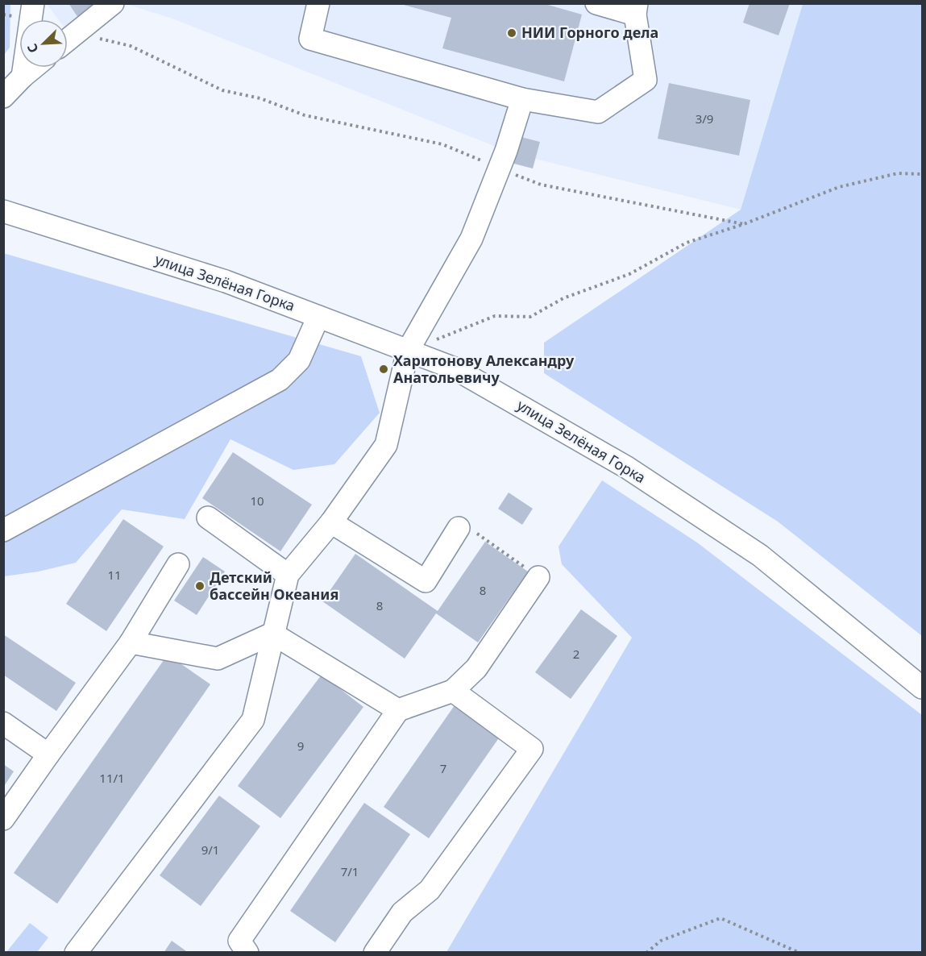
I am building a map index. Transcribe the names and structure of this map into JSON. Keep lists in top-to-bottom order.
{
  "streets": {
    "street": ["улица Зелёная Горка"]
  },
  "places": ["НИИ Горного дела", "Харитонову Александру Анатольевичу", "Детский бассейн Океания"],
  "house_numbers": [
    "3/9",
    "10",
    "11",
    "8",
    "8",
    "2",
    "9",
    "7",
    "11/1",
    "9/1",
    "7/1"
  ],
  "north": "bottom left"
}
